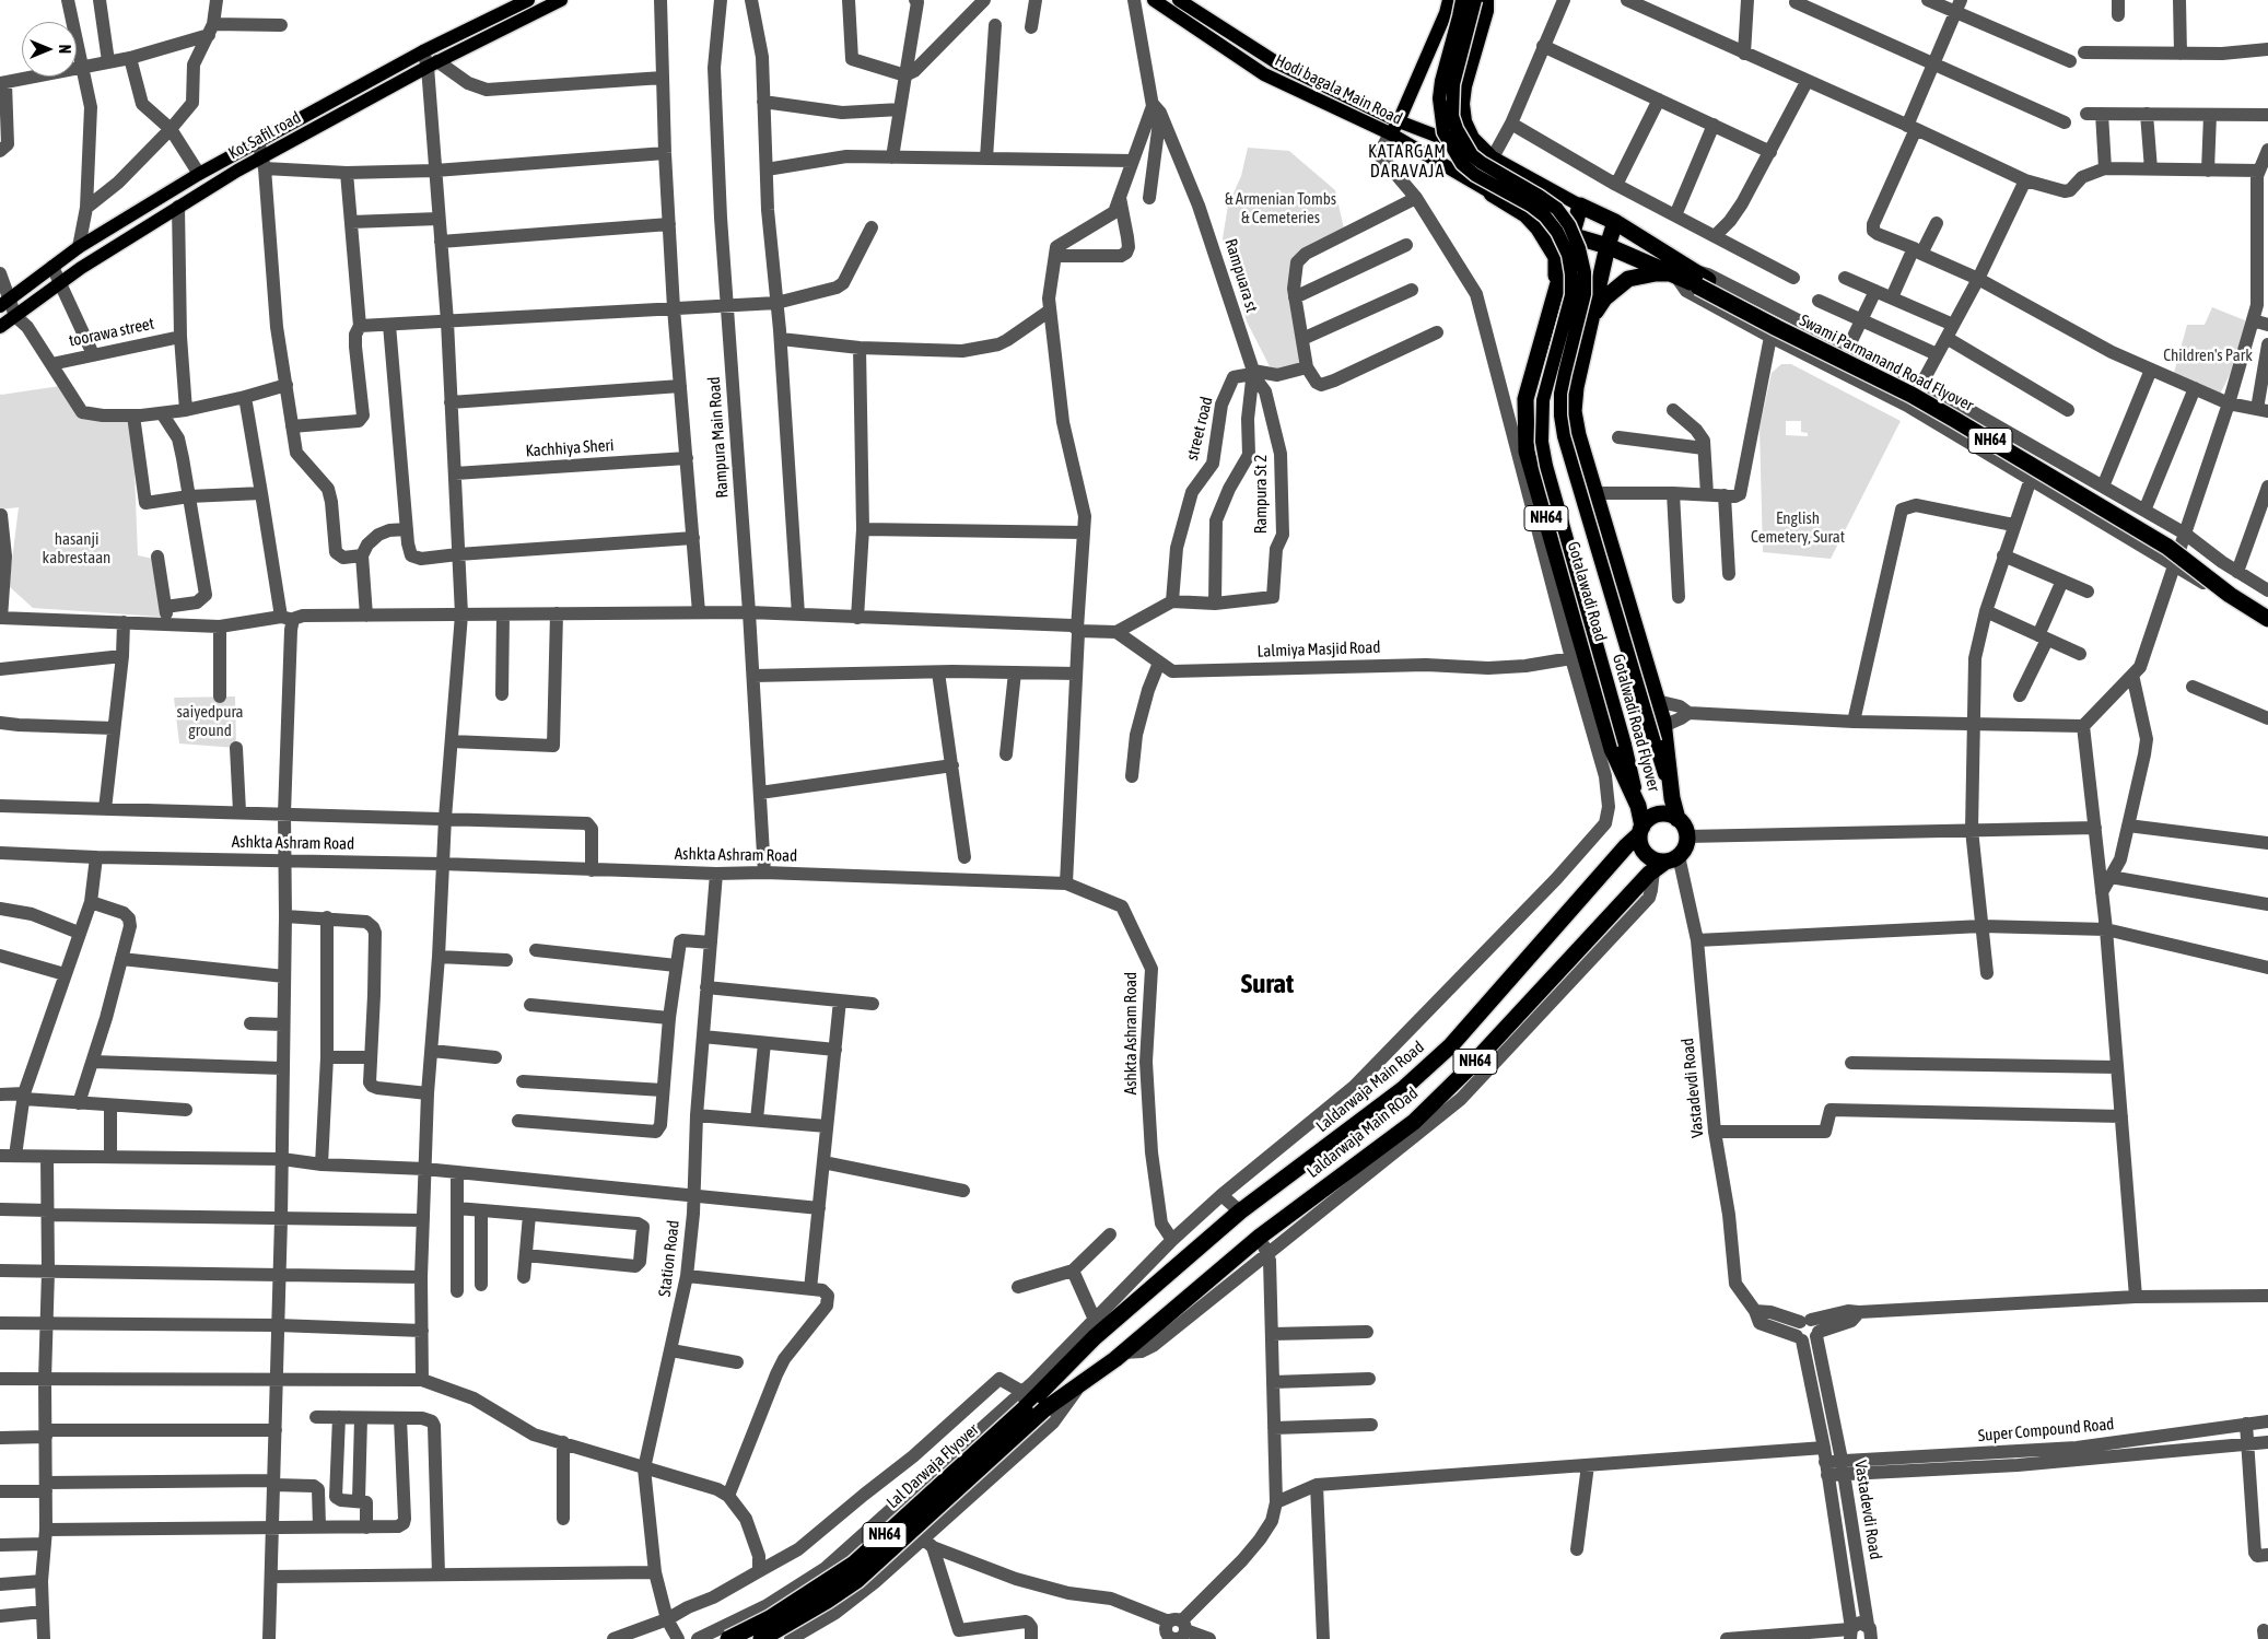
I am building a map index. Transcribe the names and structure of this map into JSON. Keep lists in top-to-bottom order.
{
  "streets": {
    "highway": [
      "Swami Parmanand Road Flyover",
      "NH64",
      "Gotalawadi Road",
      "Laldarwaja Main Road",
      "Laldarwaja Main ROad",
      "Lal Darwaja Flyover"
    ],
    "main road": ["Hodi bagala Main Road", "Kot Safil road", "Gotalwadi Road Flyover"],
    "street": [
      "Rampuara st",
      "toorawa street",
      "street road",
      "Rampura Main Road",
      "Kachhiya Sheri",
      "Rampura St 2",
      "Lalmiya Masjid Road",
      "Ashkta Ashram Road",
      "Vastadevdi Road",
      "Station Road",
      "Super Compound Road"
    ]
  },
  "crossings": [
    ["Hodi bagala Main Road", "NH64"],
    ["Hodi bagala Main Road", "Gotalawadi Road"],
    ["Kot Safil road", "toorawa street"],
    ["Rampuara st", "street road"],
    ["Rampuara st", "Rampura St 2"],
    ["Swami Parmanand Road Flyover", "NH64"],
    ["street road", "Rampura St 2"],
    ["Rampura Main Road", "Ashkta Ashram Road"],
    ["NH64", "Gotalawadi Road"],
    ["NH64", "Laldarwaja Main Road"],
    ["NH64", "Vastadevdi Road"],
    ["NH64", "Laldarwaja Main ROad"],
    ["Gotalawadi Road", "Gotalwadi Road Flyover"],
    ["Gotalawadi Road", "Laldarwaja Main Road"],
    ["Gotalawadi Road", "Vastadevdi Road"],
    ["Gotalawadi Road", "Laldarwaja Main ROad"],
    ["Ashkta Ashram Road", "Station Road"],
    ["Laldarwaja Main Road", "Vastadevdi Road"],
    ["Laldarwaja Main Road", "Laldarwaja Main ROad"],
    ["Laldarwaja Main Road", "Lal Darwaja Flyover"],
    ["Vastadevdi Road", "Laldarwaja Main ROad"],
    ["Vastadevdi Road", "Super Compound Road"],
    ["Laldarwaja Main ROad", "Lal Darwaja Flyover"]
  ],
  "districts": ["KATARGAM DARAVAJA", "Surat"],
  "parks": [
    "& Armenian Tombs & Cemeteries",
    "Children's Park",
    "English Cemetery, Surat",
    "hasanji kabrestaan",
    "saiyedpura ground"
  ],
  "north": "right"
}
